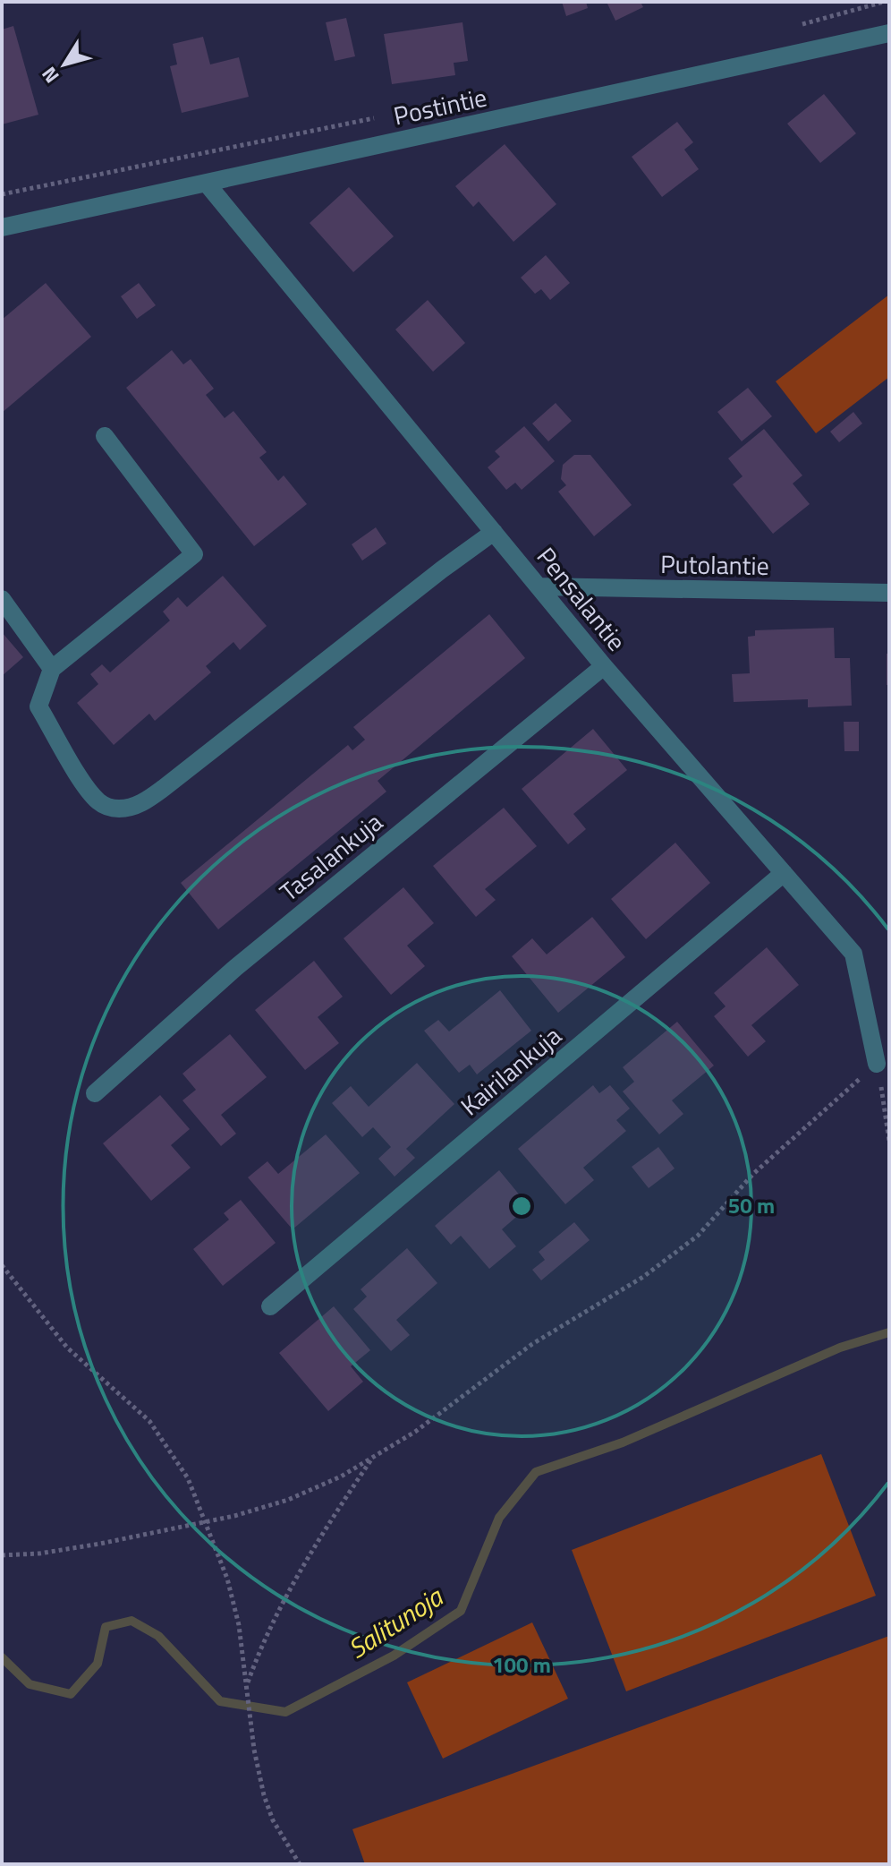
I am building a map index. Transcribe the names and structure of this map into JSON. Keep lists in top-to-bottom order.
{
  "streets": {
    "street": [
      "Postintie",
      "Putolantie",
      "Pensalantie",
      "Tasalankuja",
      "Kairilankuja"
    ]
  },
  "crossings": [
    ["Postintie", "Pensalantie"],
    ["Putolantie", "Pensalantie"],
    ["Pensalantie", "Tasalankuja"],
    ["Pensalantie", "Kairilankuja"]
  ],
  "water": ["Salitunoja"],
  "north": "bottom left",
  "rings": ["50 m", "100 m"]
}
